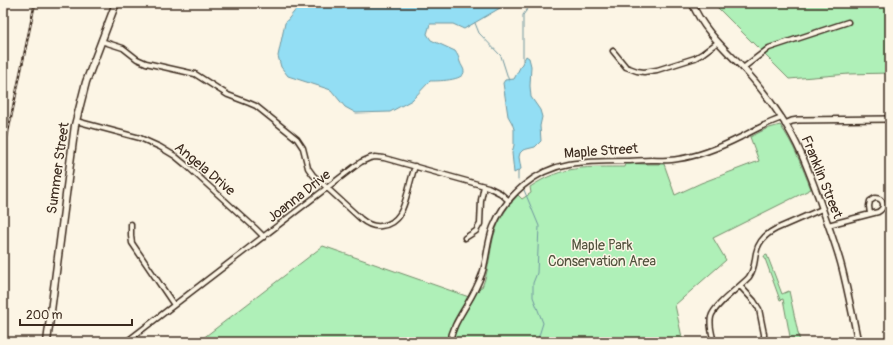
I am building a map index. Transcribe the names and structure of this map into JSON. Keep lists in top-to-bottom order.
{
  "streets": {
    "main road": ["Summer Street"],
    "street": [
      "Maple Street",
      "Angela Drive",
      "Franklin Street",
      "Joanna Drive"
    ]
  },
  "crossings": [
    ["Maple Street", "Franklin Street"],
    ["Maple Street", "Joanna Drive"],
    ["Summer Street", "Angela Drive"],
    ["Angela Drive", "Joanna Drive"]
  ],
  "parks": ["Maple Park Conservation Area"],
  "scale_bar": "200 m"
}
